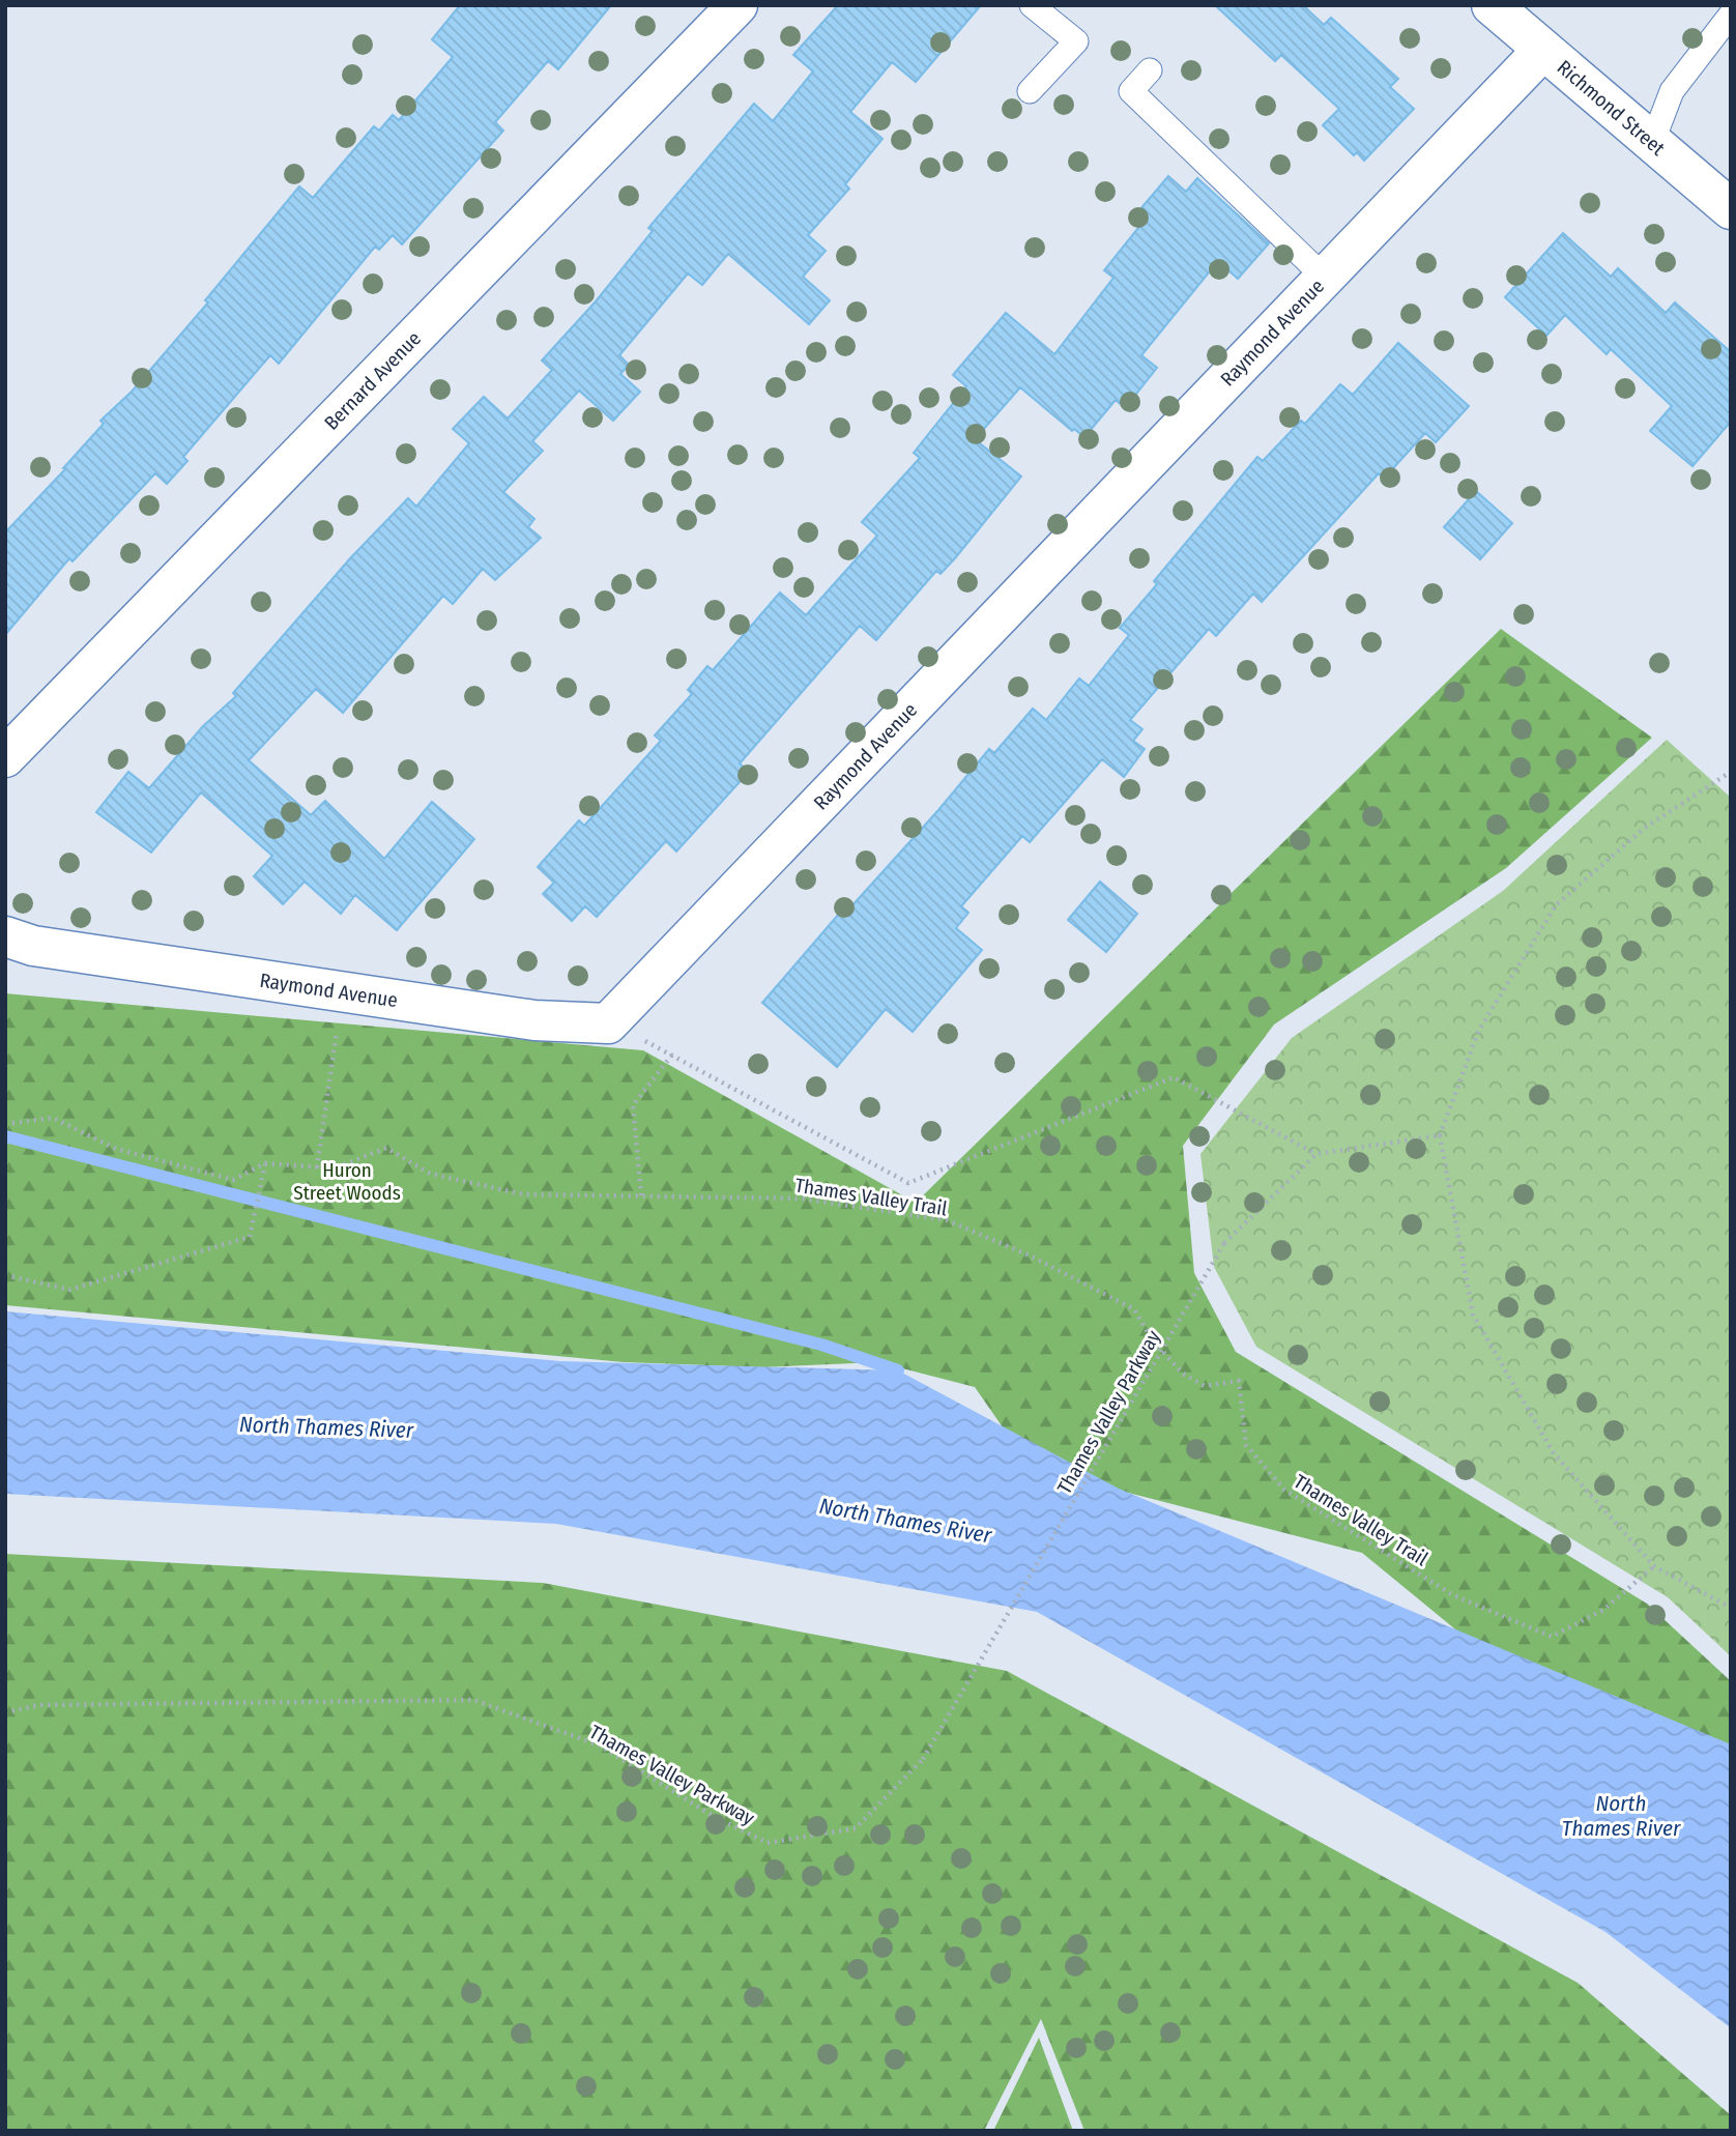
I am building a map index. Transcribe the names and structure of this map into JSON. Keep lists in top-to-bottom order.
{
  "streets": {
    "street": ["Richmond Street", "Raymond Avenue", "Bernard Avenue"],
    "path": ["Thames Valley Trail", "Thames Valley Parkway"]
  },
  "crossings": [
    ["Richmond Street", "Raymond Avenue"]
  ],
  "water": ["North Thames River"],
  "parks": ["Huron Street Woods"]
}
